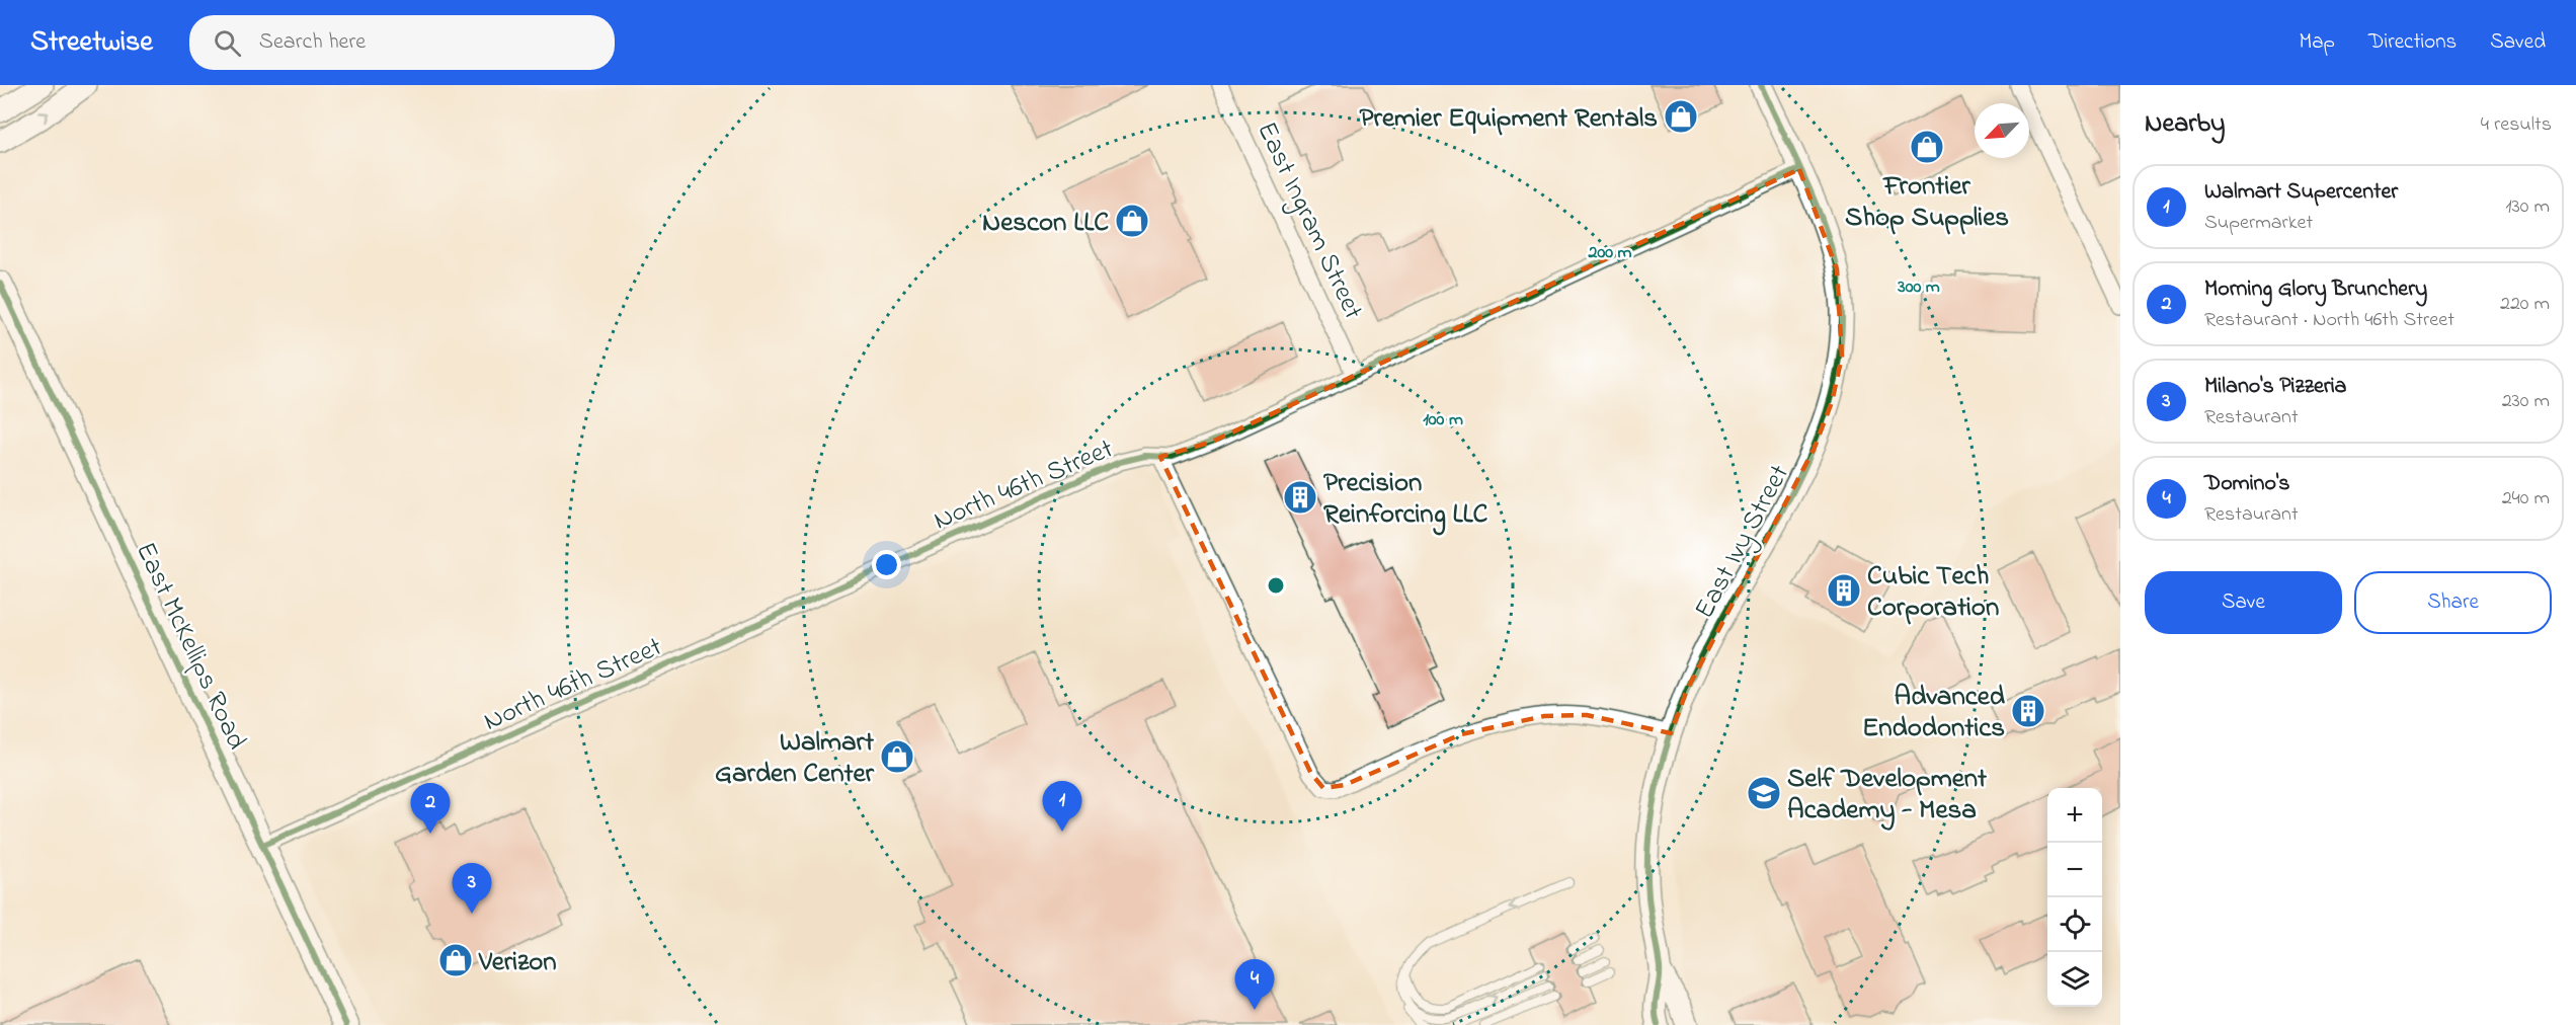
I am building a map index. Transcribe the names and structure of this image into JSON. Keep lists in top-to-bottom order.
{
  "streets": {
    "main road": ["East McKellips Road"],
    "street": ["East Ingram Street", "North 46th Street", "East Ivy Street"]
  },
  "crossings": [
    ["East Ingram Street", "North 46th Street"],
    ["North 46th Street", "East Ivy Street"],
    ["North 46th Street", "East McKellips Road"]
  ],
  "places": {
    "shop": [
      "Premier Equipment Rentals",
      "Frontier Shop Supplies",
      "Nescon LLC",
      "Walmart Garden Center",
      "Verizon"
    ],
    "building": ["Precision Reinforcing LLC", "Cubic Tech Corporation", "Advanced Endodontics"],
    "school or university": ["Self Development Academy - Mesa"]
  },
  "north": "bottom left",
  "page": {
    "header": "Streetwise",
    "search": "Search here",
    "nav": ["Map", "Directions", "Saved"],
    "heading": ["Nearby", "4 results"],
    "list": [
      {
        "mark": "1",
        "name": "Walmart Supercenter",
        "note": "Supermarket",
        "value": "130 m"
      },
      {
        "mark": "2",
        "name": "Morning Glory Brunchery",
        "note": "Restaurant · North 46th Street",
        "value": "220 m"
      },
      {
        "mark": "3",
        "name": "Milano's Pizzeria",
        "note": "Restaurant",
        "value": "230 m"
      },
      {
        "mark": "4",
        "name": "Domino's",
        "note": "Restaurant",
        "value": "240 m"
      }
    ],
    "buttons": ["Save", "Share"],
    "pins": [
      "1",
      "2",
      "3",
      "4"
    ],
    "map_buttons": ["+", "−"]
  },
  "rings": ["200 m", "300 m", "100 m"]
}
